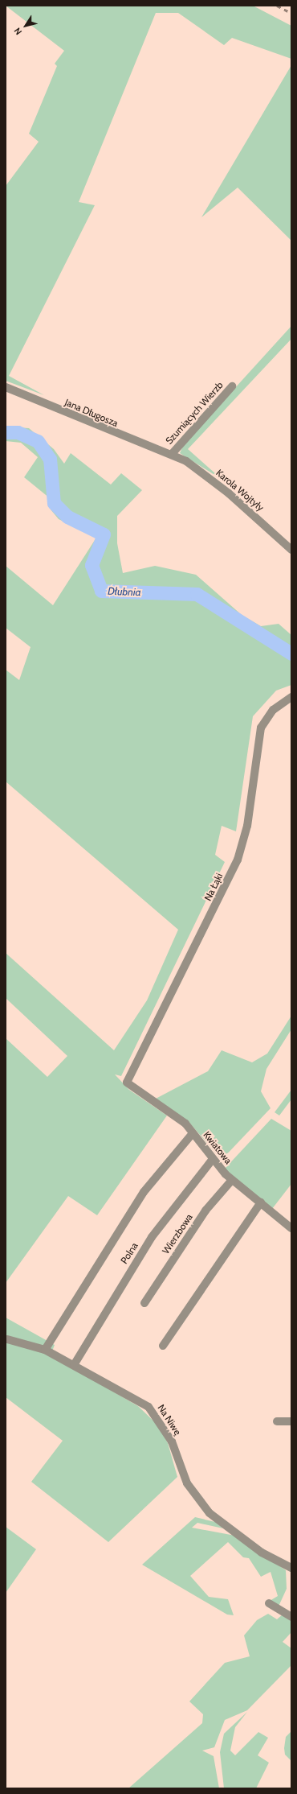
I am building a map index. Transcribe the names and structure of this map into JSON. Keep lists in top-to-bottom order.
{
  "streets": {
    "street": [
      "Jana Długosza",
      "Szumiących Wierzb",
      "Karola Wojtyły",
      "Na Łąki",
      "Kwiatowa",
      "Wierzbowa",
      "Polna",
      "Na Niwę"
    ]
  },
  "crossings": [
    ["Jana Długosza", "Szumiących Wierzb"],
    ["Jana Długosza", "Karola Wojtyły"],
    ["Szumiących Wierzb", "Karola Wojtyły"],
    ["Na Łąki", "Kwiatowa"],
    ["Kwiatowa", "Wierzbowa"],
    ["Kwiatowa", "Polna"],
    ["Polna", "Na Niwę"]
  ],
  "water": ["Dłubnia"],
  "north": "bottom left"
}
